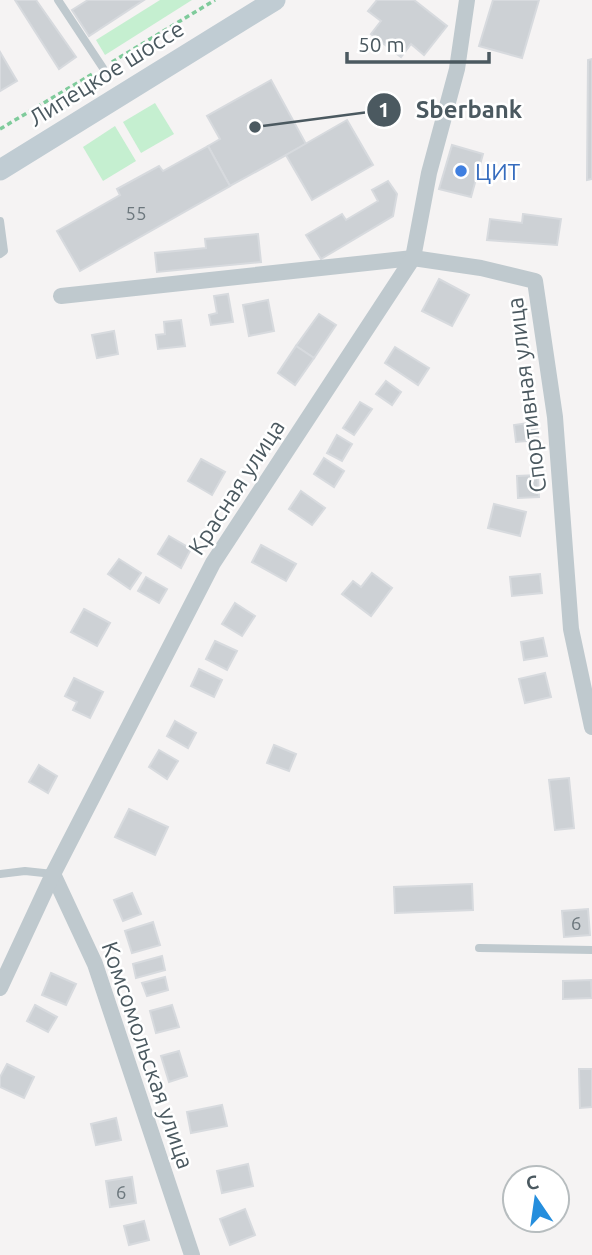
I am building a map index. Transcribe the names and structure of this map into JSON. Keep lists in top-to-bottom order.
{
  "streets": {
    "main road": ["Липецкое шоссе"],
    "street": ["Спортивная улица", "Красная улица", "Комсомольская улица"]
  },
  "crossings": [
    ["Спортивная улица", "Красная улица"],
    ["Красная улица", "Комсомольская улица"]
  ],
  "places": ["Sberbank", "ЦИТ"],
  "house_numbers": ["55", "6", "6"],
  "scale_bar": "50 m",
  "north": "top"
}
